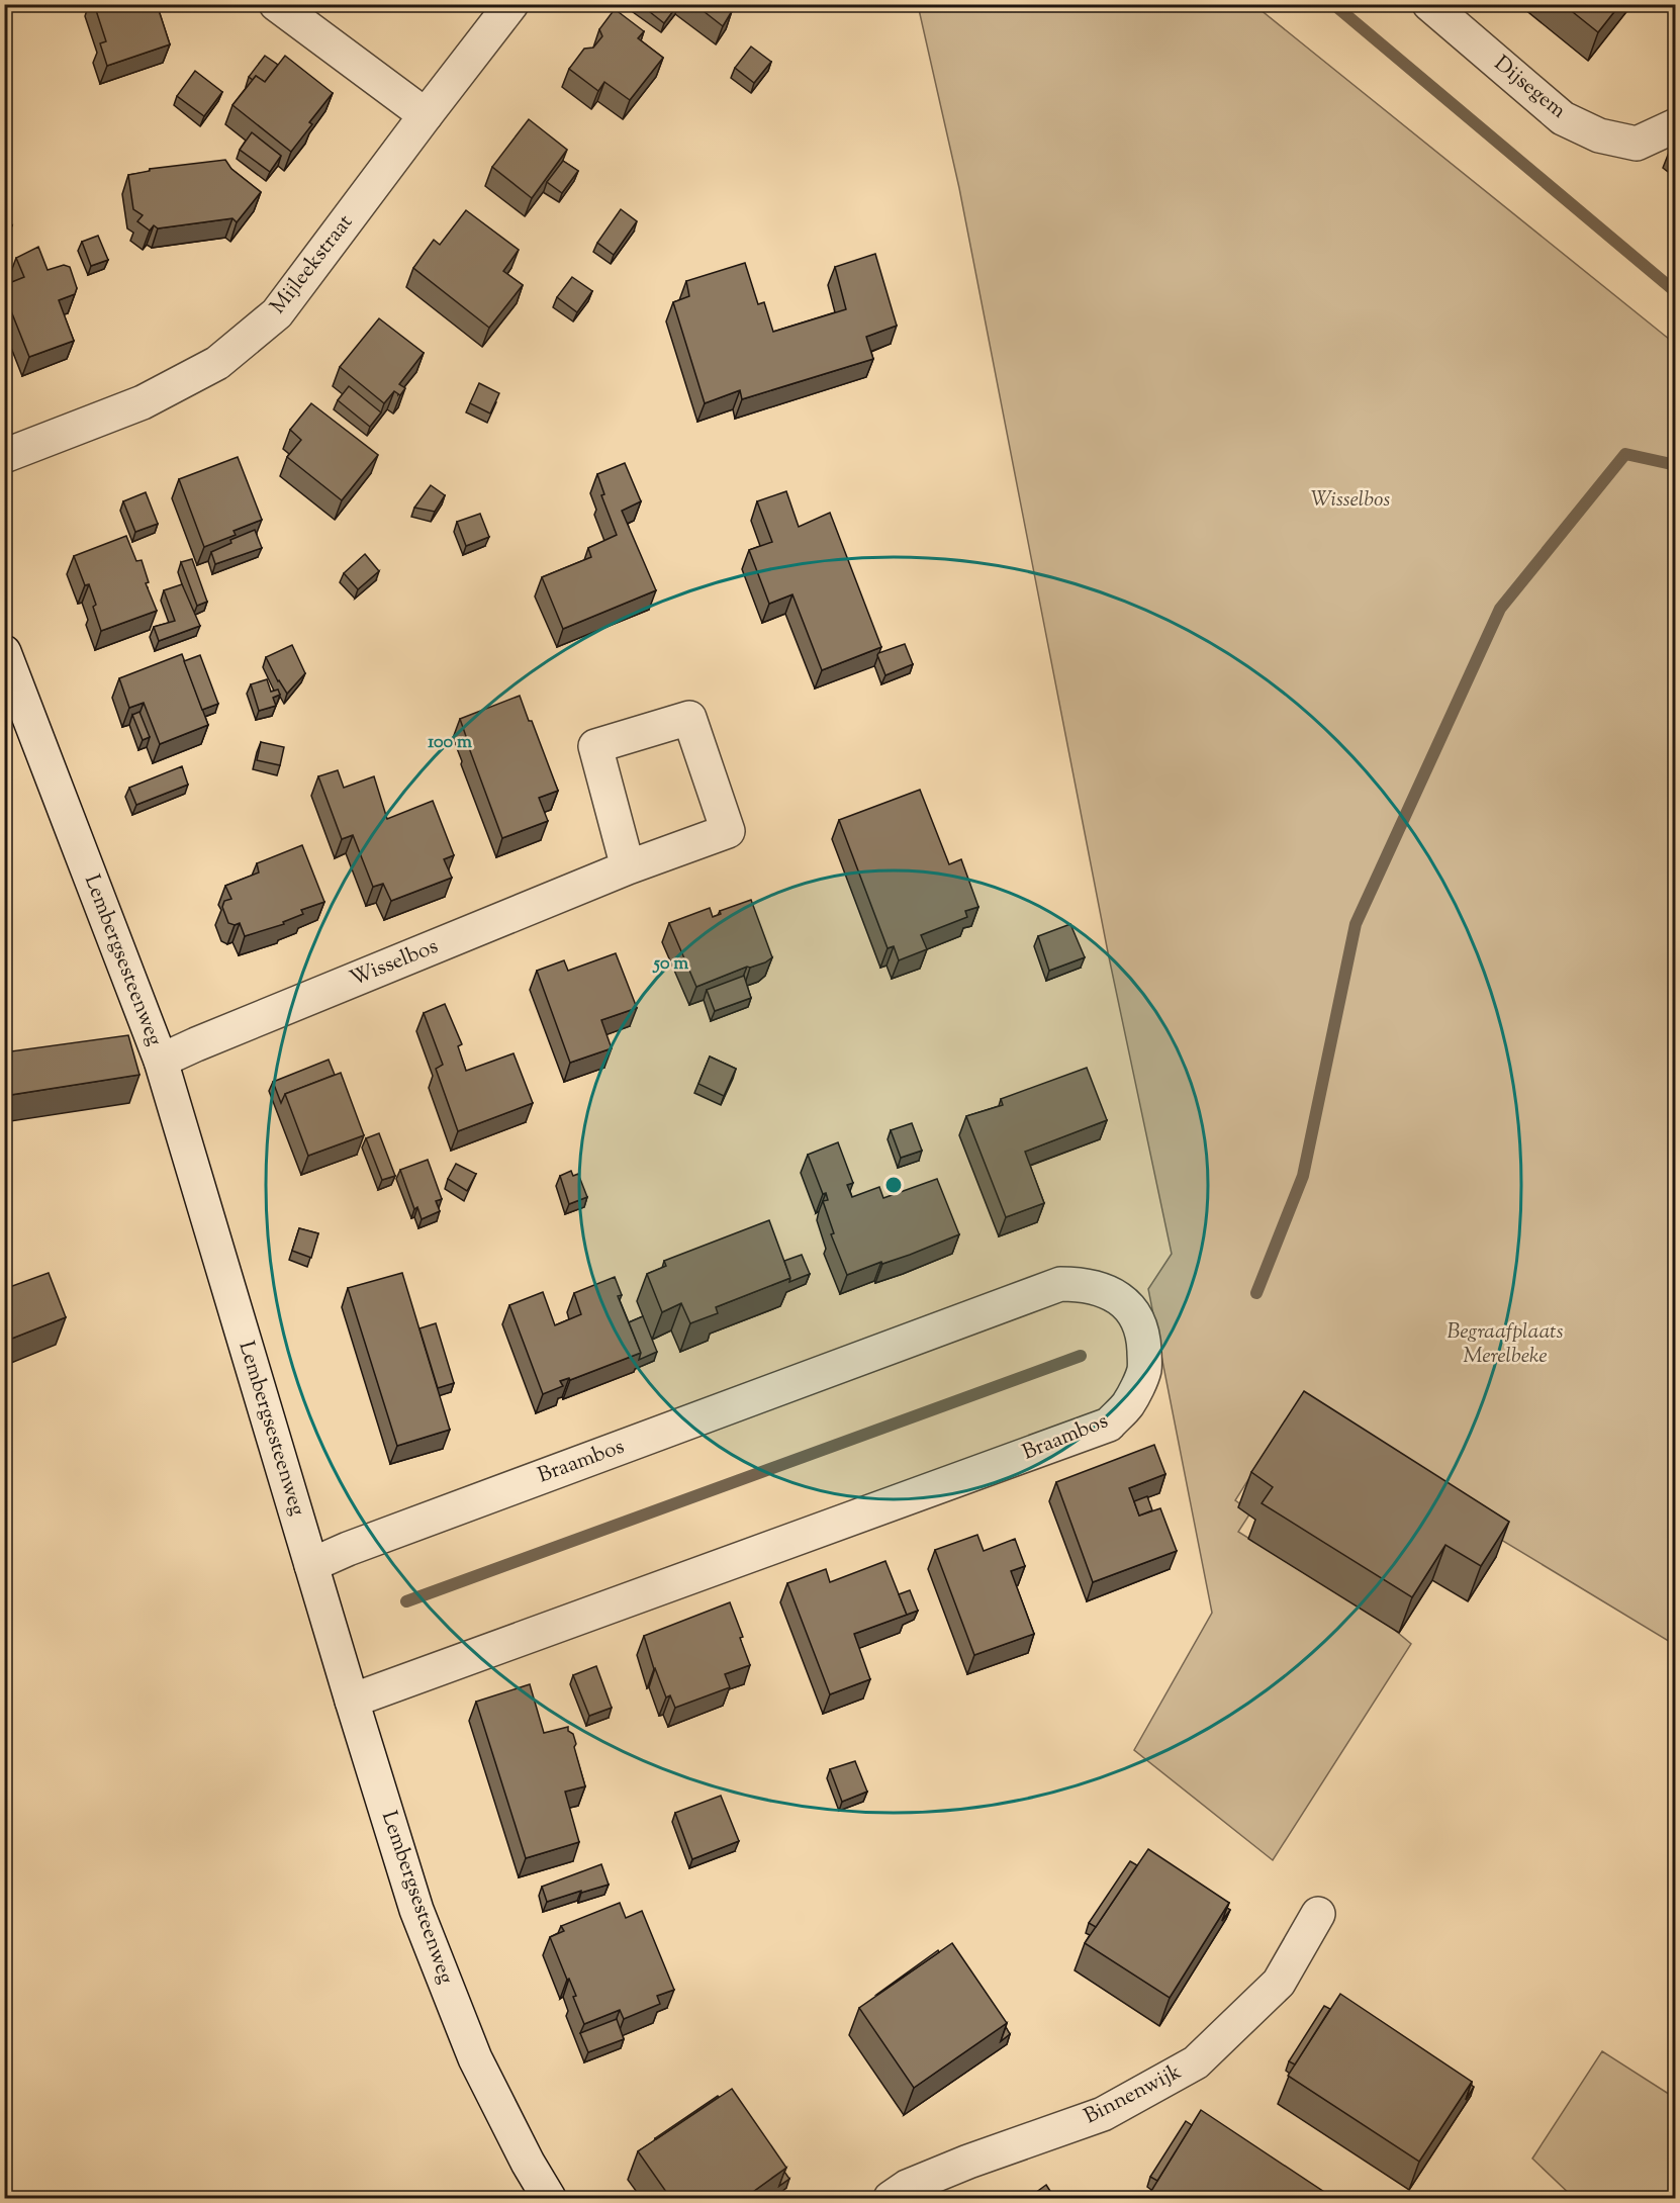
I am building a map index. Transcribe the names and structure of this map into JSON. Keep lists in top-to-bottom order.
{
  "streets": {
    "street": [
      "Dijsegem",
      "Mijleekstraat",
      "Lembergsesteenweg",
      "Wisselbos",
      "Braambos",
      "Binnenwijk"
    ]
  },
  "crossings": [
    ["Lembergsesteenweg", "Wisselbos"],
    ["Lembergsesteenweg", "Braambos"]
  ],
  "parks": ["Wisselbos", "Begraafplaats Merelbeke"],
  "rings": ["100 m", "50 m"]
}
